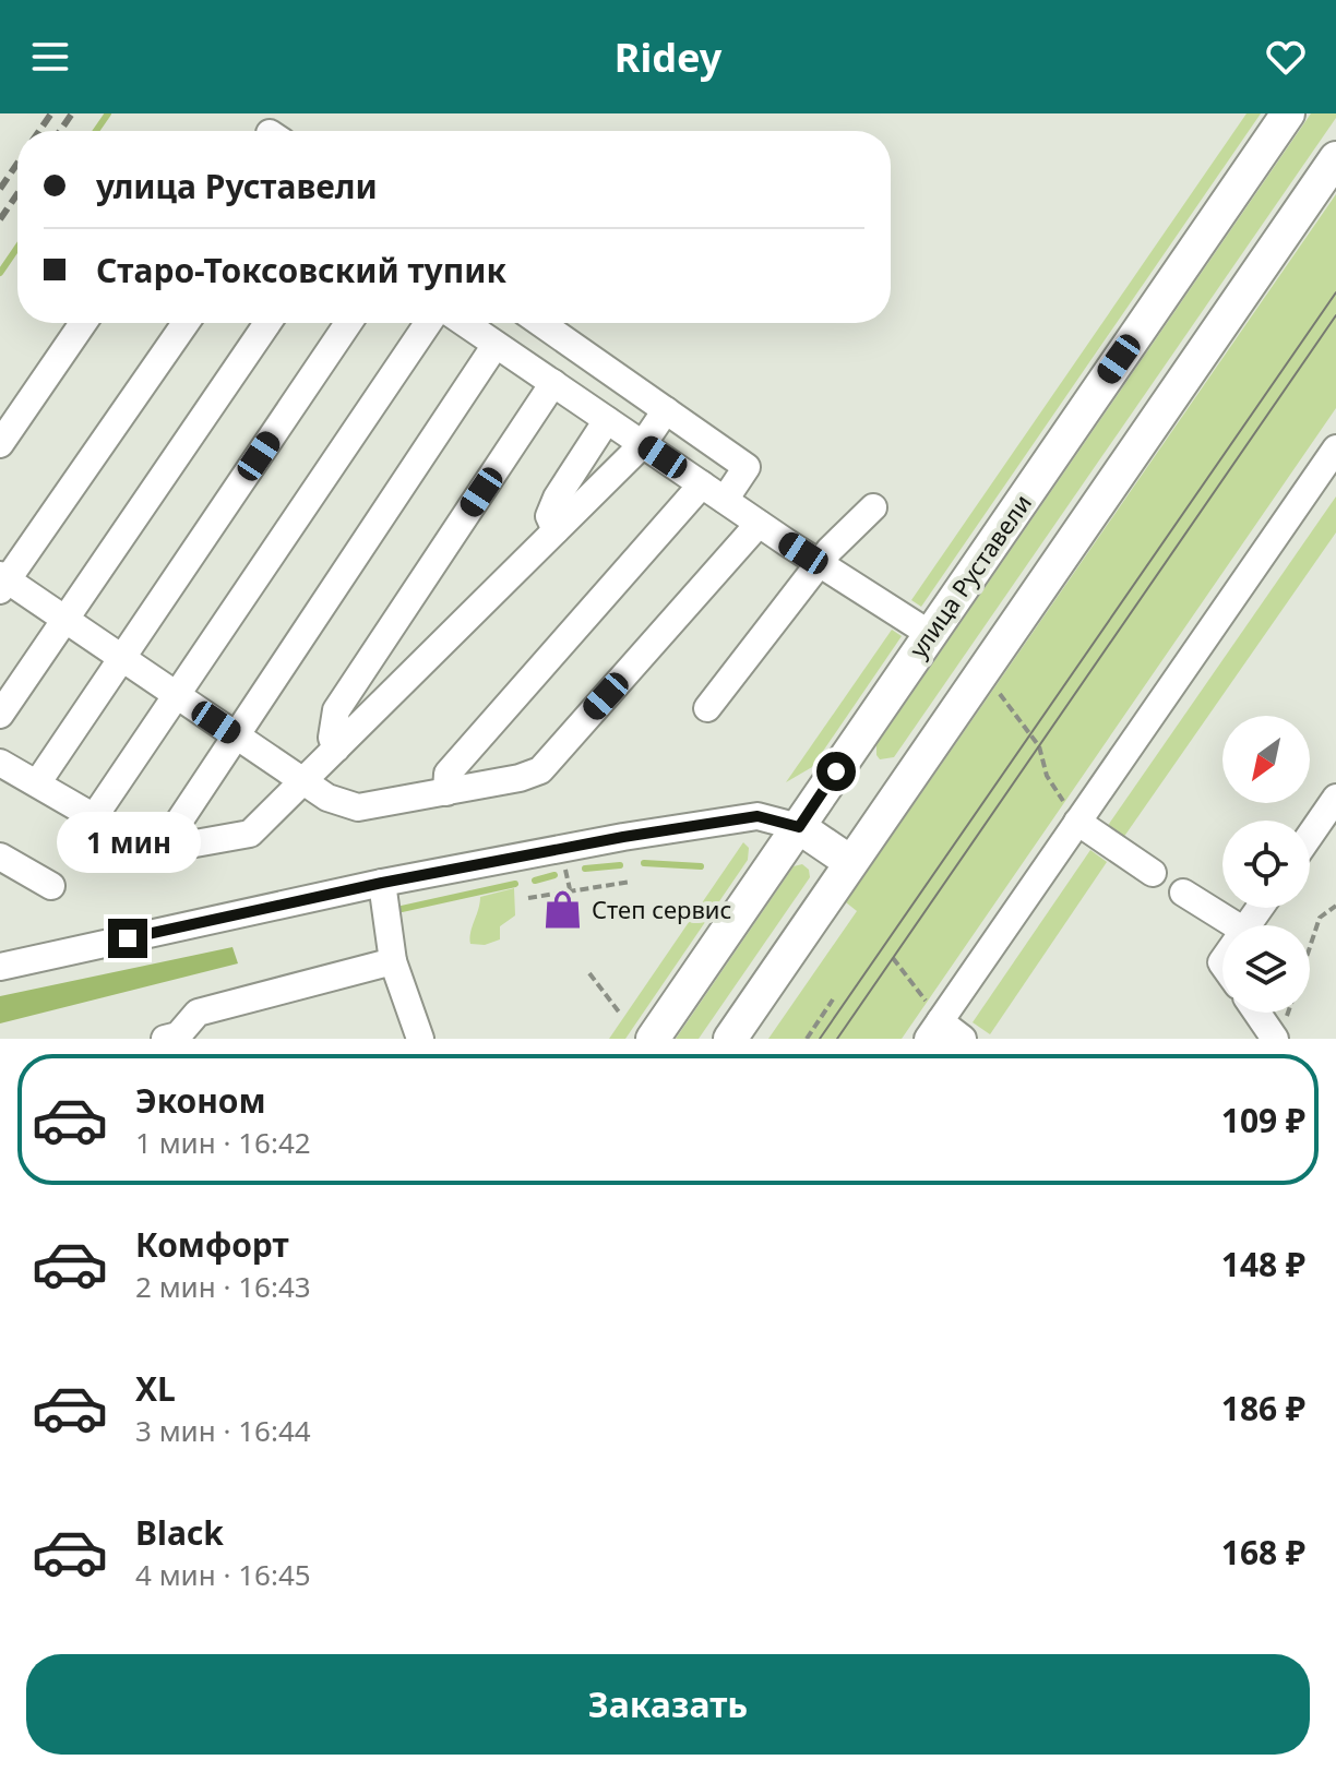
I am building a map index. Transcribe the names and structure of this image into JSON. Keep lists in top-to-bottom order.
{
  "streets": {
    "main road": ["улица Руставели"]
  },
  "places": {
    "shop": ["Степ сервис"]
  },
  "north": "bottom left",
  "page": {
    "header": "Ridey",
    "banner": ["улица Руставели", "Старо-Токсовский тупик"],
    "bubble": "1 мин",
    "list": [
      {
        "name": "Эконом",
        "note": "1 мин · 16:42",
        "value": "109 ₽"
      },
      {
        "name": "Комфорт",
        "note": "2 мин · 16:43",
        "value": "148 ₽"
      },
      {
        "name": "XL",
        "note": "3 мин · 16:44",
        "value": "186 ₽"
      },
      {
        "name": "Black",
        "note": "4 мин · 16:45",
        "value": "168 ₽"
      }
    ],
    "buttons": "Заказать"
  }
}
